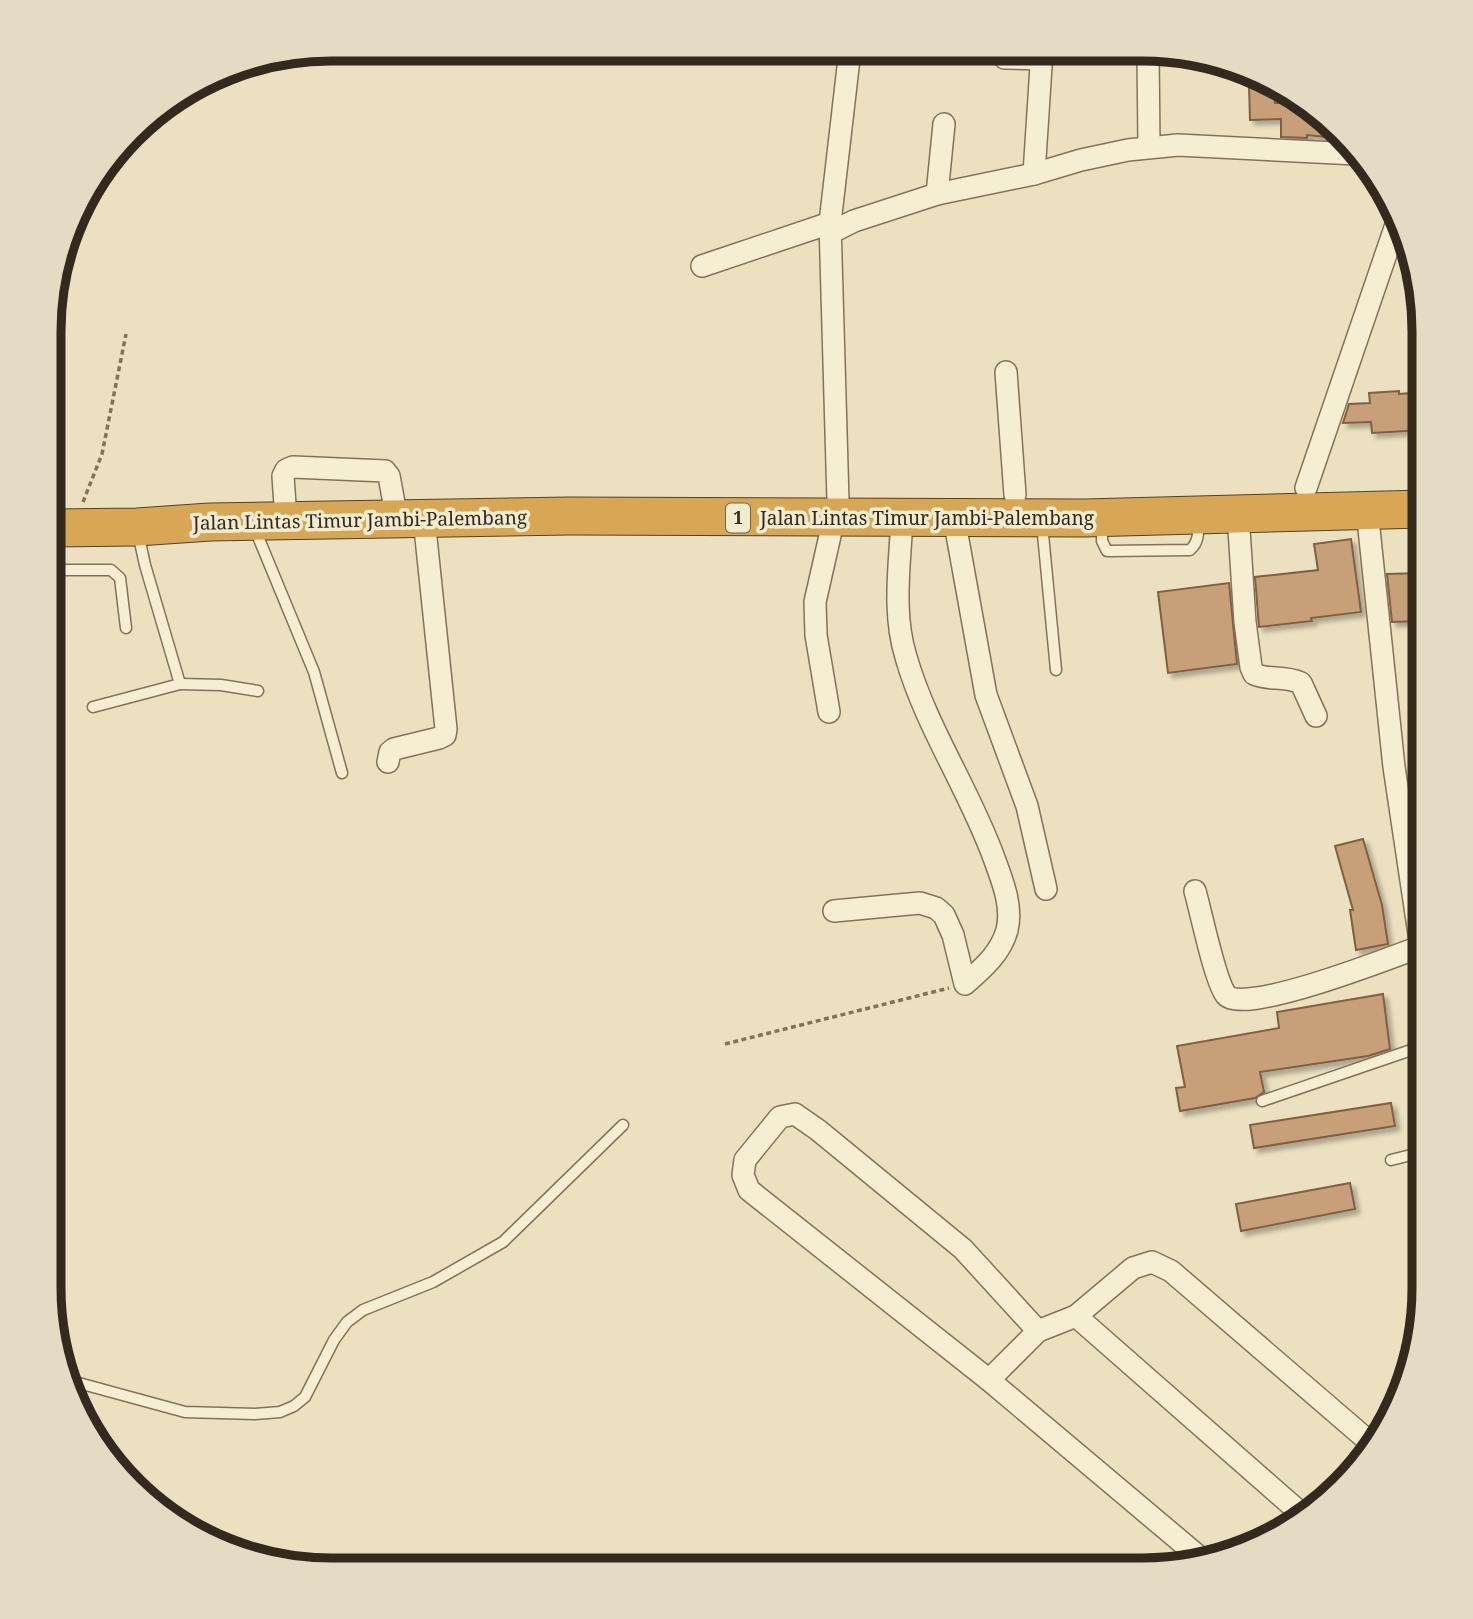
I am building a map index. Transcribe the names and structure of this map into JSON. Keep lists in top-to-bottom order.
{
  "streets": {
    "highway": ["1", "Jalan Lintas Timur Jambi-Palembang"]
  }
}
